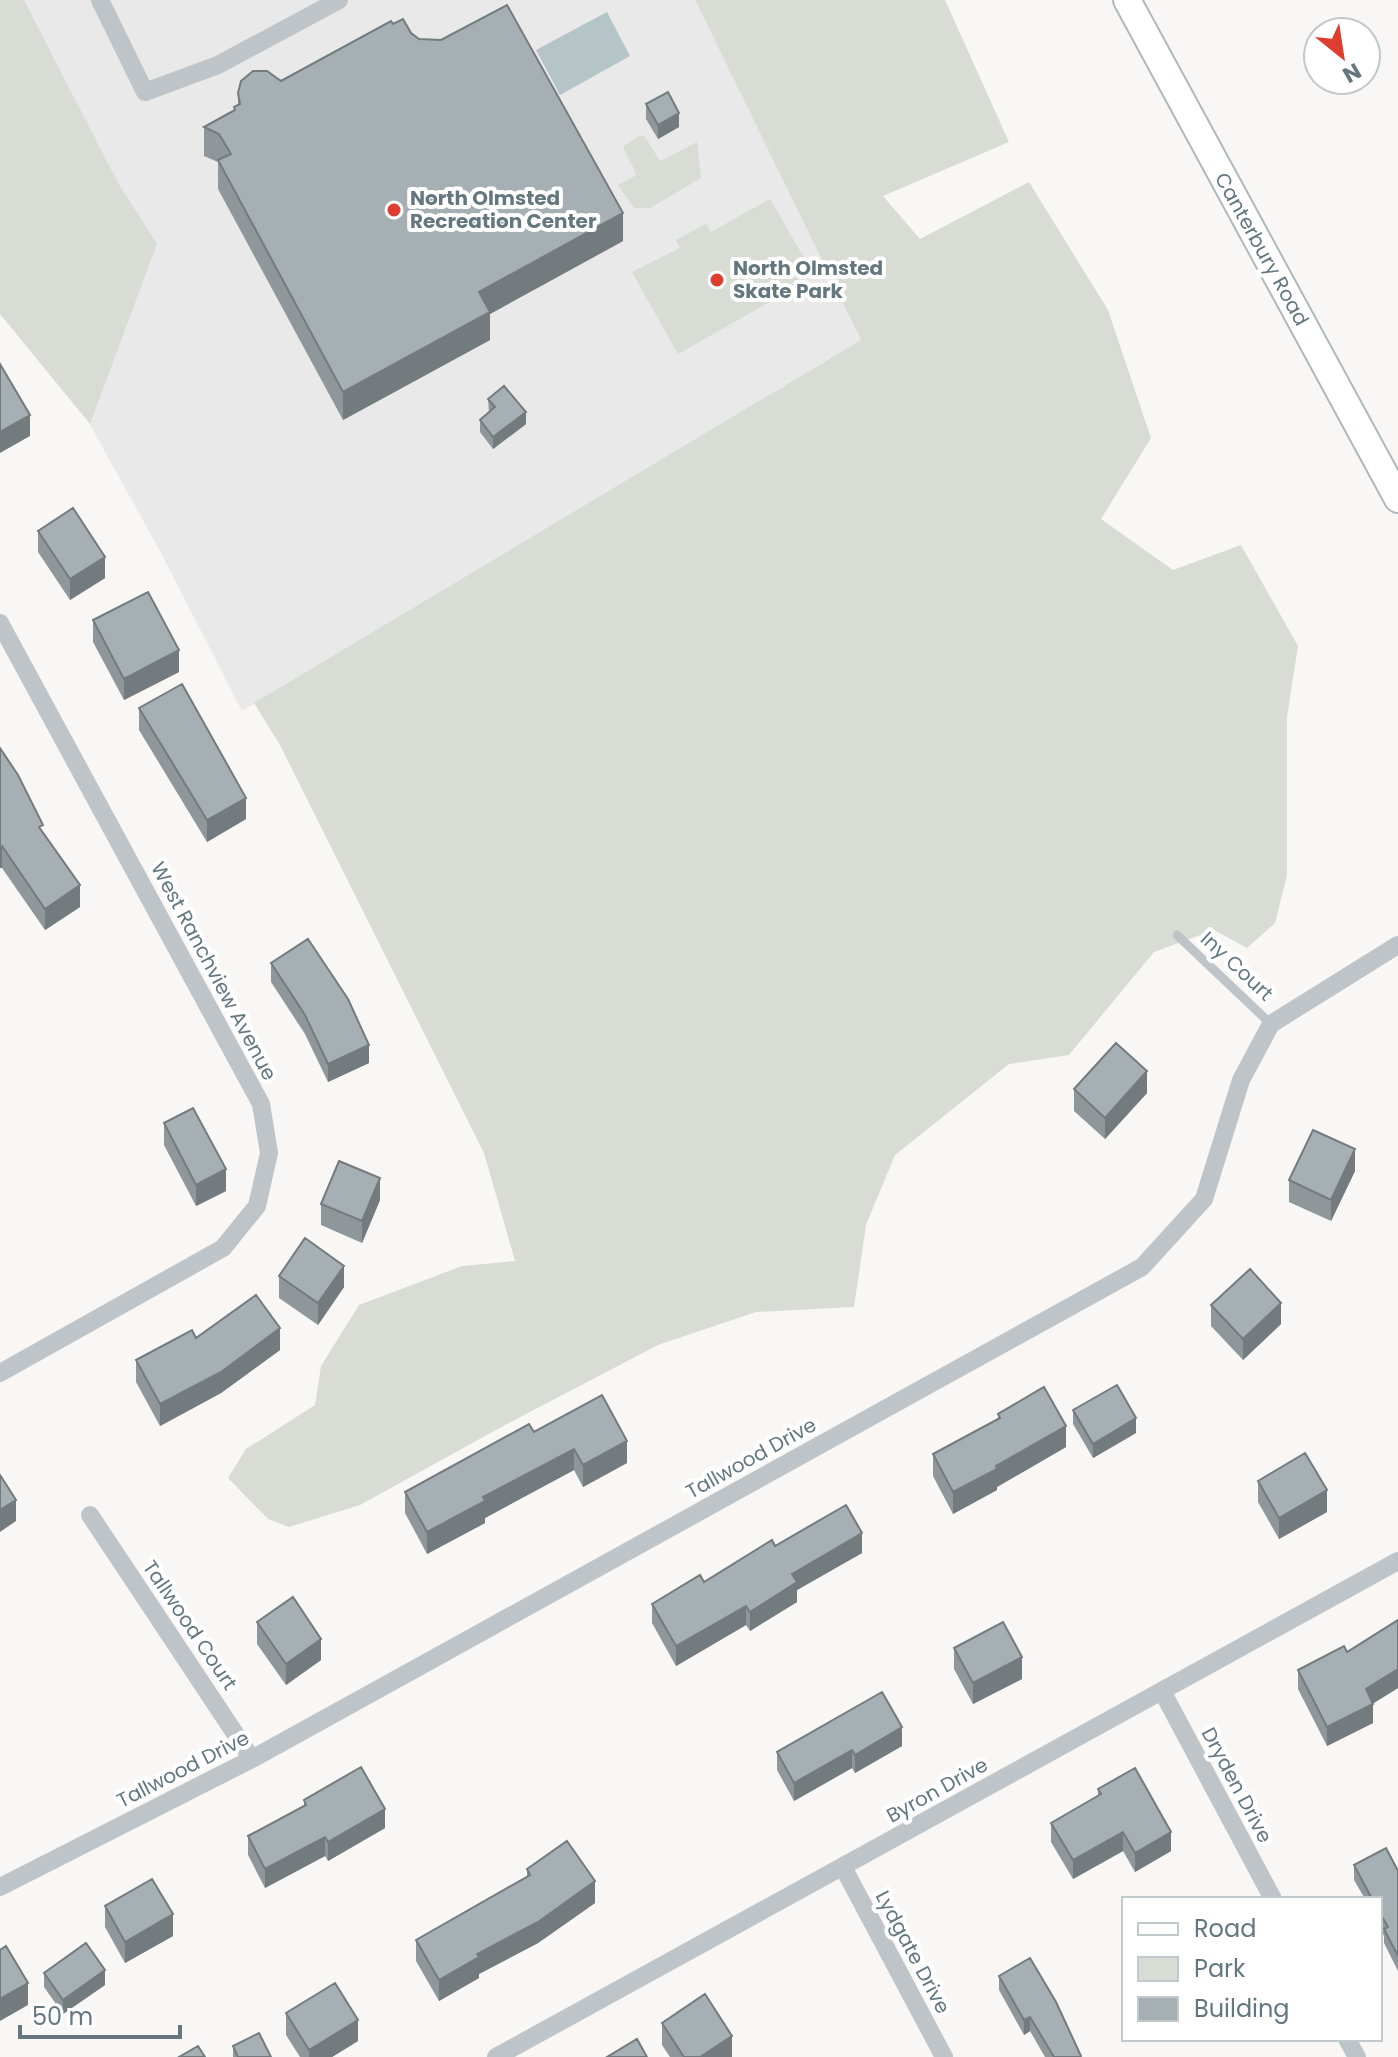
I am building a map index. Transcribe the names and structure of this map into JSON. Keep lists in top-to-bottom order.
{
  "streets": {
    "street": [
      "Canterbury Road",
      "West Ranchview Avenue",
      "Tallwood Drive",
      "Tallwood Court",
      "Dryden Drive",
      "Byron Drive",
      "Lydgate Drive"
    ],
    "lane": ["Iny Court"]
  },
  "crossings": [
    ["Iny Court", "Tallwood Drive"],
    ["Tallwood Drive", "Tallwood Court"],
    ["Dryden Drive", "Byron Drive"],
    ["Byron Drive", "Lydgate Drive"]
  ],
  "places": ["North Olmsted Recreation Center", "North Olmsted Skate Park"],
  "legend": ["Road", "Park", "Building"],
  "scale_bar": "50 m",
  "north": "bottom right"
}
